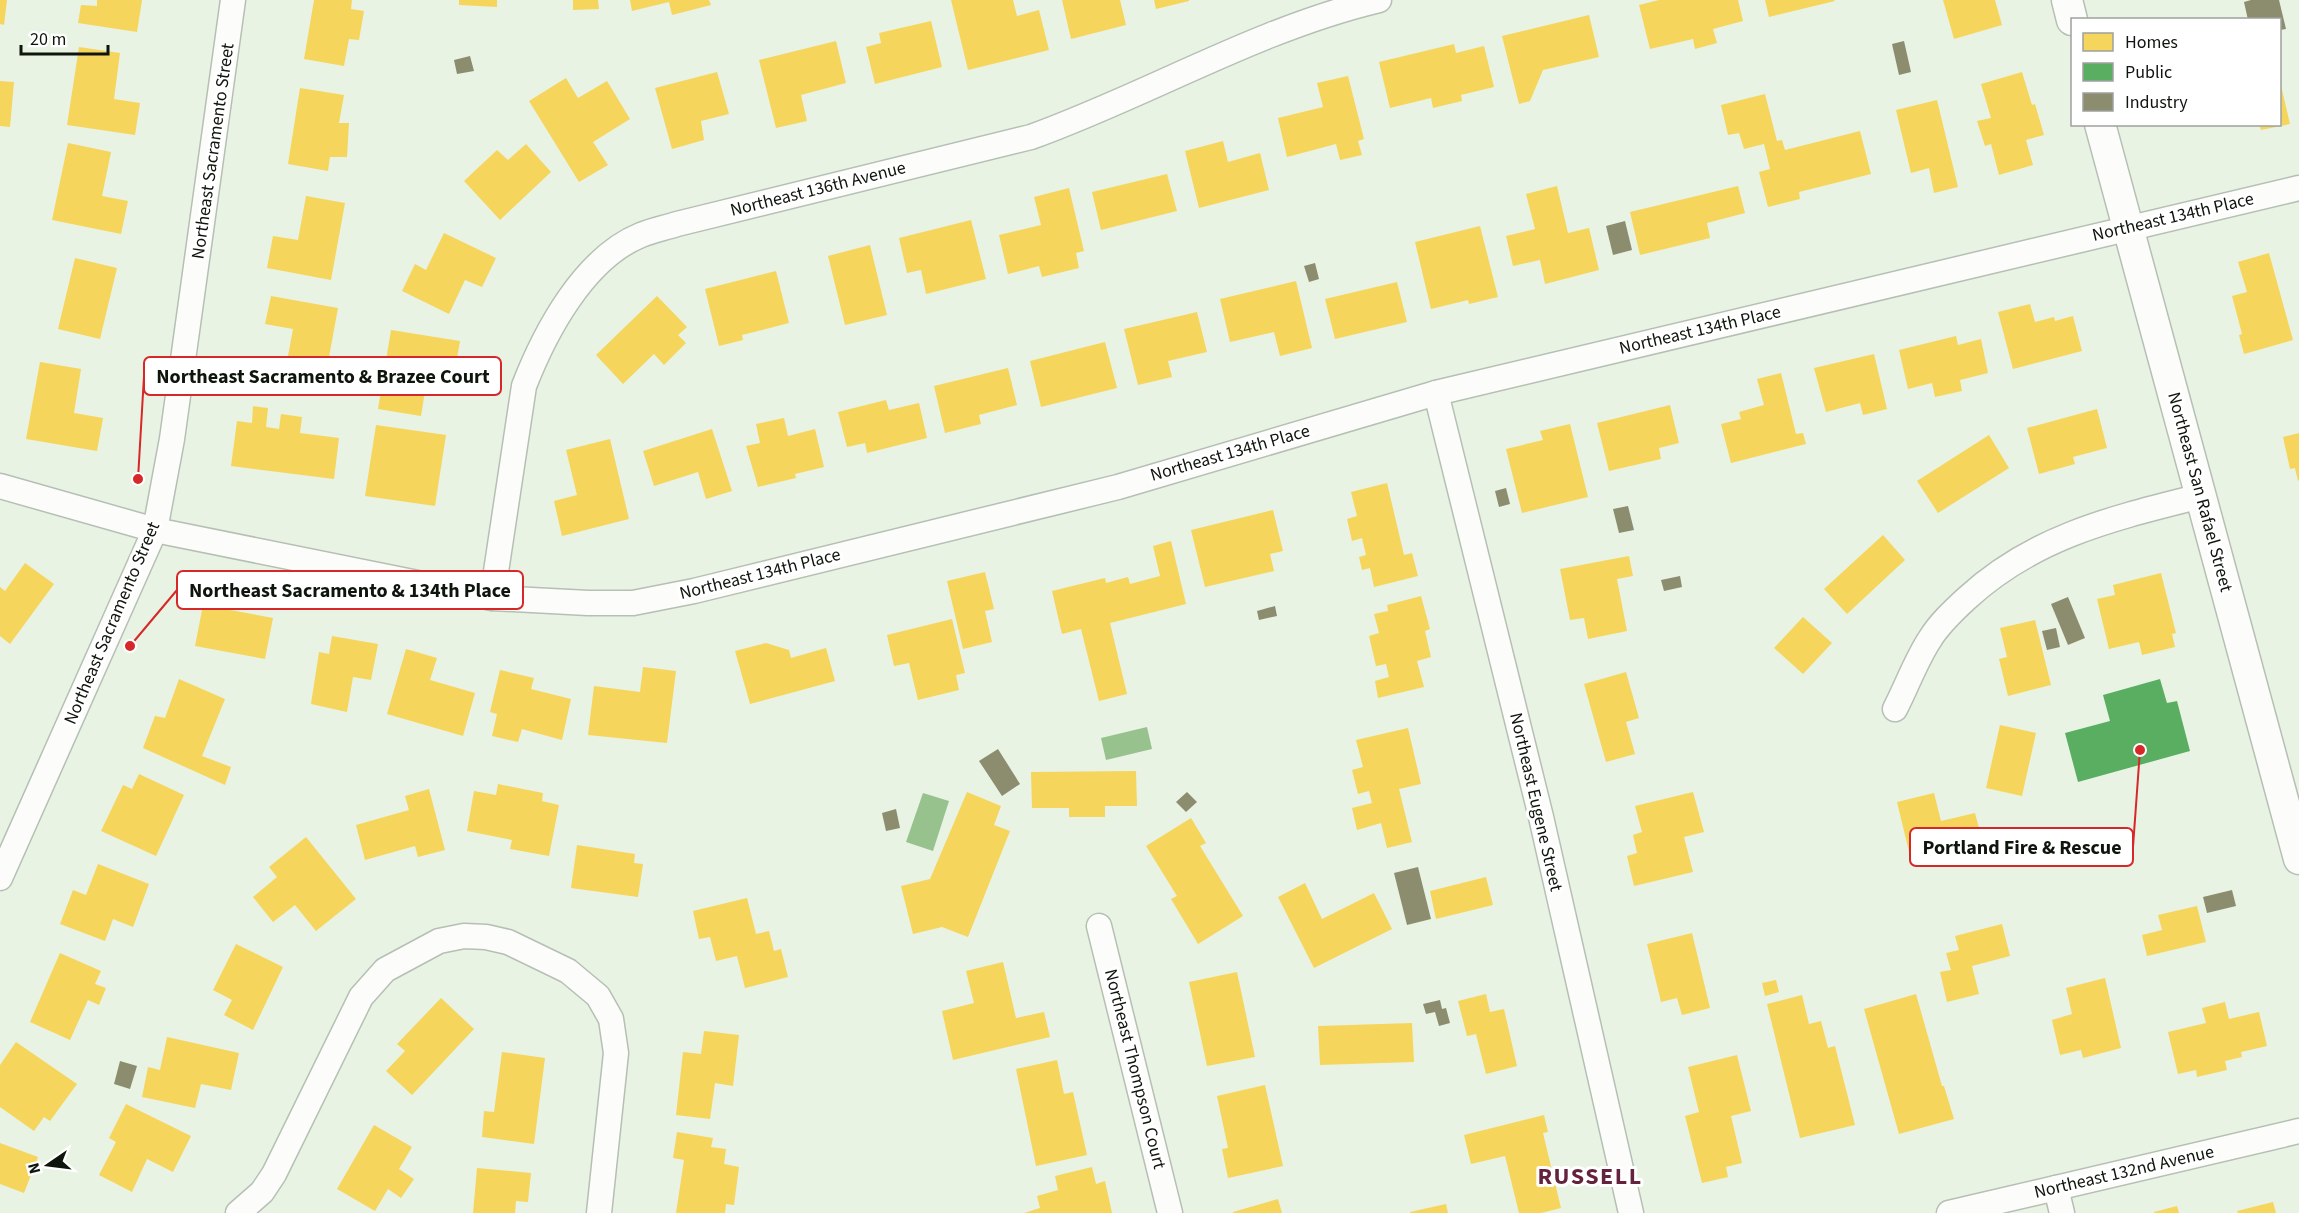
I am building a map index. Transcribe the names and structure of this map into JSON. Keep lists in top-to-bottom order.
{
  "streets": {
    "street": [
      "Northeast Sacramento Street",
      "Northeast 136th Avenue",
      "Northeast 134th Place",
      "Northeast San Rafael Street",
      "Northeast Eugene Street",
      "Northeast Thompson Court",
      "Northeast 132nd Avenue"
    ]
  },
  "crossings": [
    ["Northeast Sacramento Street", "Northeast 134th Place"],
    ["Northeast 136th Avenue", "Northeast 134th Place"],
    ["Northeast 134th Place", "Northeast San Rafael Street"],
    ["Northeast 134th Place", "Northeast Eugene Street"]
  ],
  "districts": ["RUSSELL"],
  "places": ["Northeast Sacramento & Brazee Court", "Northeast Sacramento & 134th Place", "Portland Fire & Rescue"],
  "legend": ["Homes", "Public", "Industry"],
  "scale_bar": "20 m",
  "north": "left"
}
